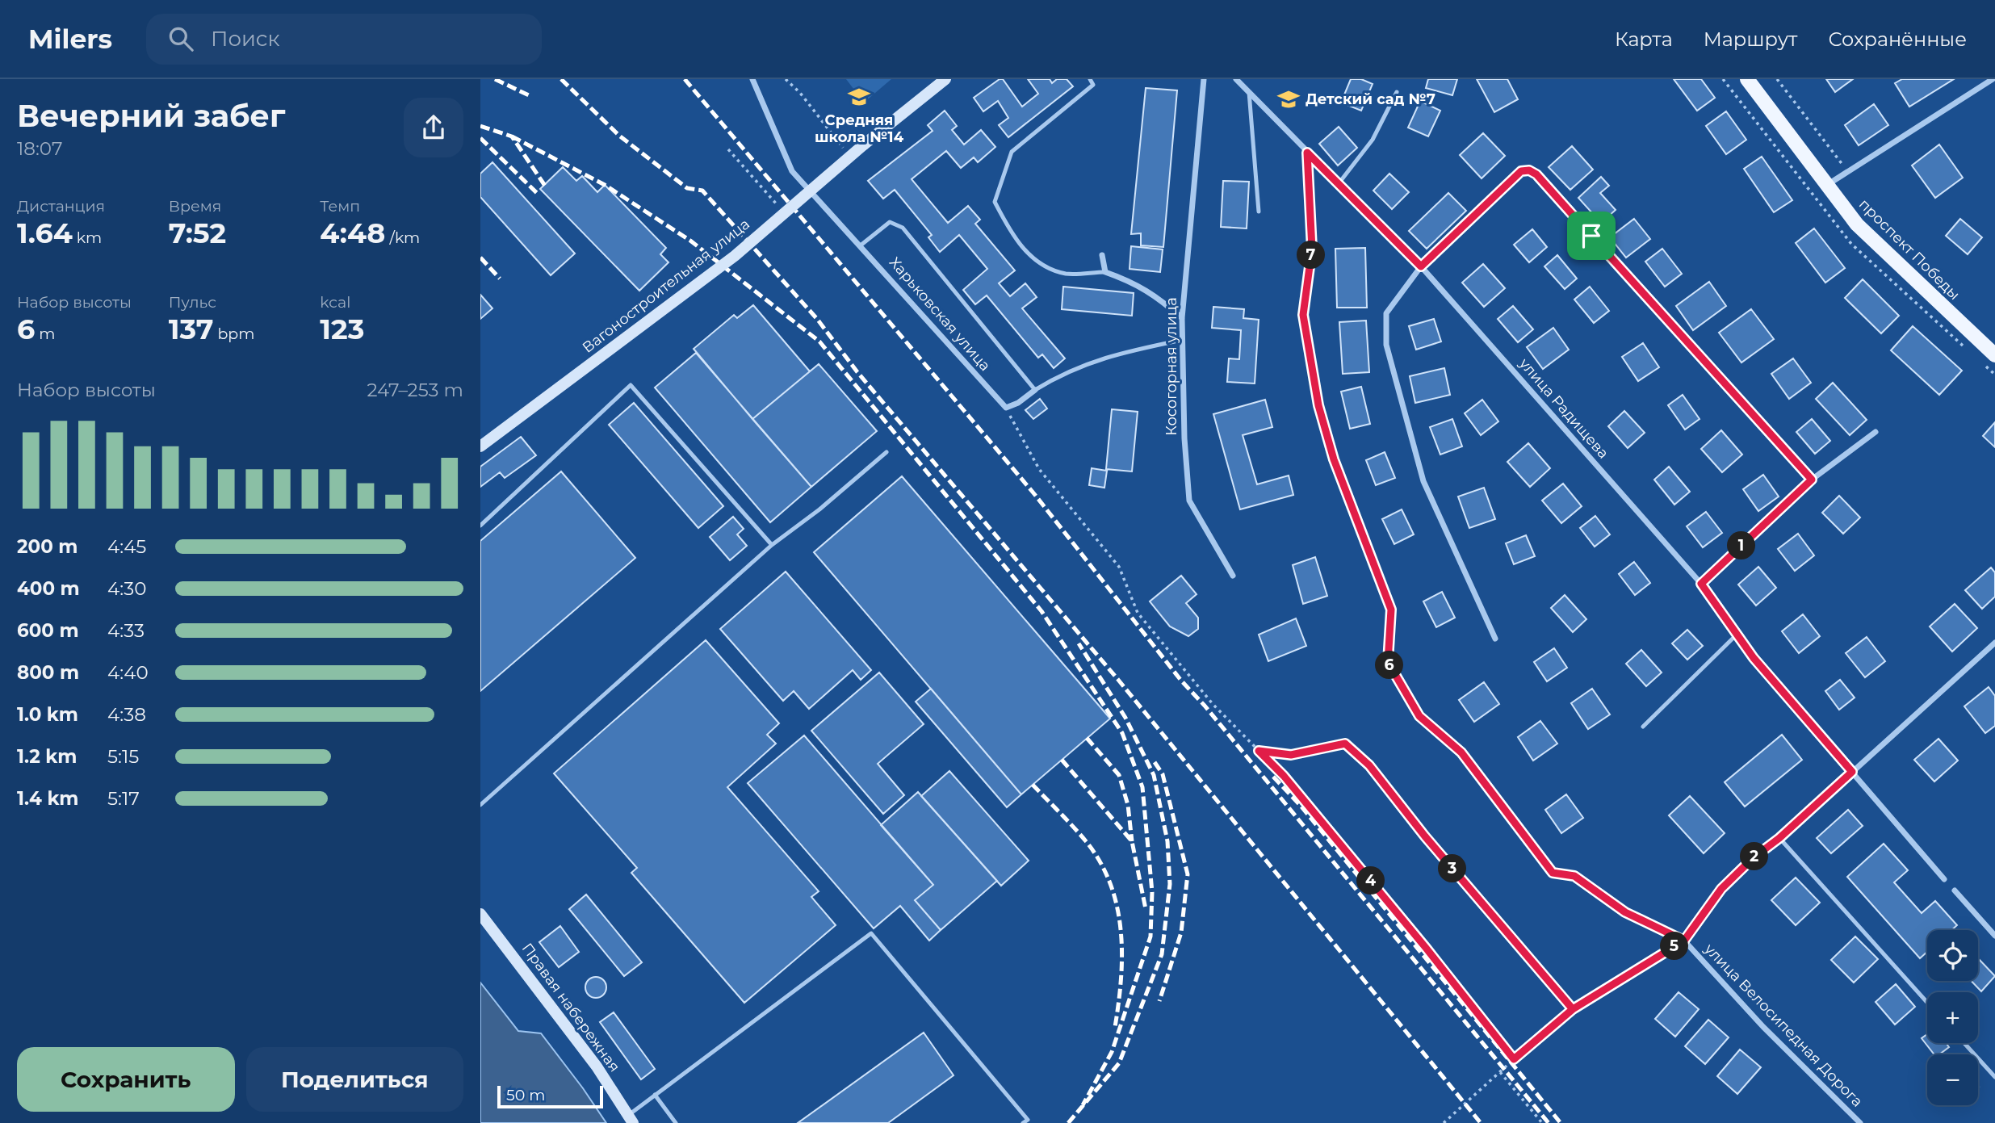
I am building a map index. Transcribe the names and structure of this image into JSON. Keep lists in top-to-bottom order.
{
  "streets": {
    "main road": ["проспект Победы", "Вагоностроительная улица", "Правая набережная"],
    "street": [
      "Харьковская улица",
      "Косогорная улица",
      "улица Радищева",
      "улица Велосипедная Дорога"
    ]
  },
  "places": {
    "school or university": ["Средняя школа №14", "Детский сад №7"]
  },
  "scale_bar": "50 m",
  "page": {
    "header": "Milers",
    "search": "Поиск",
    "nav": ["Карта", "Маршрут", "Сохранённые"],
    "heading": ["Вечерний забег", "18:07"],
    "stats": [
      ["Дистанция", "1.64 km"],
      ["Время", "7:52"],
      ["Темп", "4:48 /km"],
      ["Набор высоты", "6 m"],
      ["Пульс", "137 bpm"],
      ["kcal", "123"]
    ],
    "pins": [
      "7",
      "1",
      "6",
      "2",
      "3",
      "4",
      "5"
    ],
    "chart": ["Набор высоты", "247–253 m"],
    "list": [
      {
        "name": "200 m",
        "note": "4:45"
      },
      {
        "name": "400 m",
        "note": "4:30"
      },
      {
        "name": "600 m",
        "note": "4:33"
      },
      {
        "name": "800 m",
        "note": "4:40"
      },
      {
        "name": "1.0 km",
        "note": "4:38"
      },
      {
        "name": "1.2 km",
        "note": "5:15"
      },
      {
        "name": "1.4 km",
        "note": "5:17"
      }
    ],
    "map_buttons": ["+", "−"],
    "buttons": ["Сохранить", "Поделиться"],
    "scale": "50 m"
  }
}
